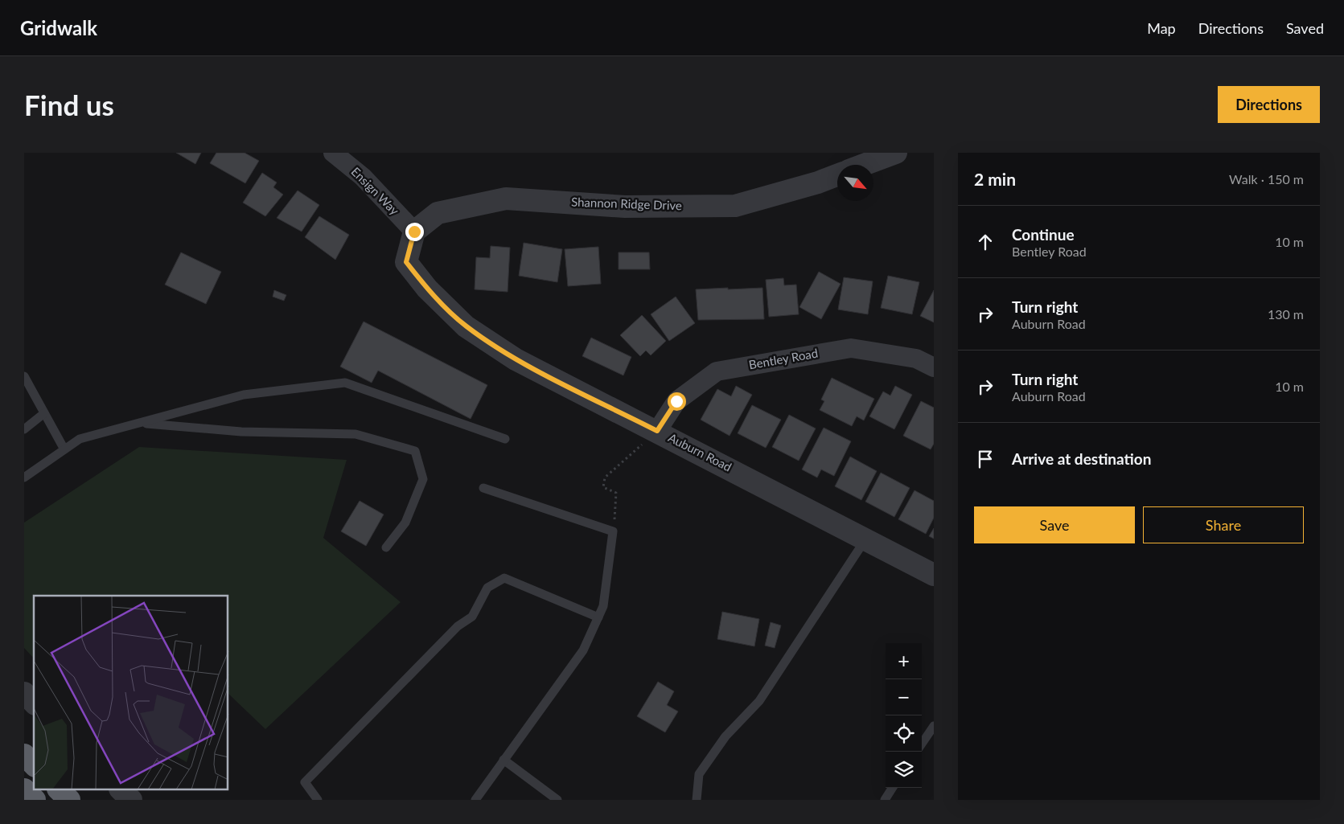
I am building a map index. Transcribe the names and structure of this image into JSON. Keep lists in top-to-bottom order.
{
  "streets": {
    "street": [
      "Ensign Way",
      "Shannon Ridge Drive",
      "Bentley Road",
      "Auburn Road"
    ]
  },
  "crossings": [
    ["Ensign Way", "Shannon Ridge Drive"],
    ["Ensign Way", "Auburn Road"],
    ["Shannon Ridge Drive", "Auburn Road"],
    ["Bentley Road", "Auburn Road"]
  ],
  "north": "bottom right",
  "page": {
    "header": "Gridwalk",
    "nav": ["Map", "Directions", "Saved"],
    "buttons": [
      "Directions",
      ["Save", "Share"]
    ],
    "title": "Find us",
    "heading": ["2 min", "Walk · 150 m"],
    "list": [
      ["Continue", "Bentley Road", "10 m"],
      ["Turn right", "Auburn Road", "130 m"],
      ["Turn right", "Auburn Road", "10 m"],
      "Arrive at destination"
    ],
    "map_buttons": ["+", "−"]
  }
}
